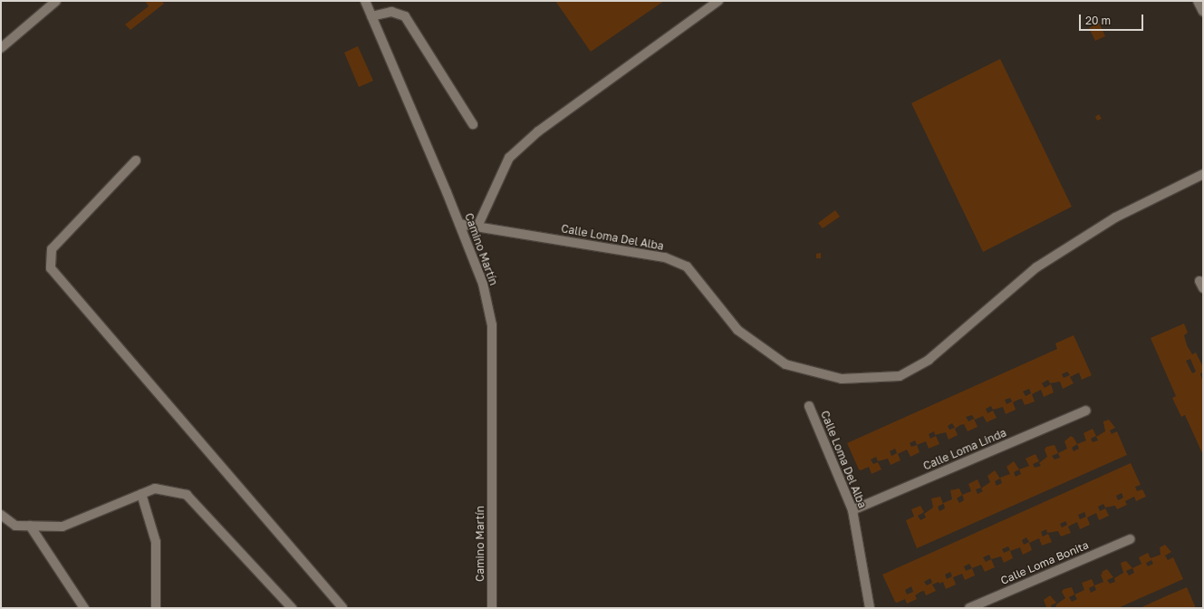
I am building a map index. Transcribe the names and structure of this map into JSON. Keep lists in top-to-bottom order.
{
  "streets": {
    "street": [
      "Calle Loma Del Alba",
      "Camino Martín",
      "Calle Loma Linda",
      "Calle Loma Bonita"
    ]
  },
  "crossings": [
    ["Calle Loma Del Alba", "Camino Martín"],
    ["Calle Loma Del Alba", "Calle Loma Linda"]
  ],
  "scale_bar": "20 m"
}
